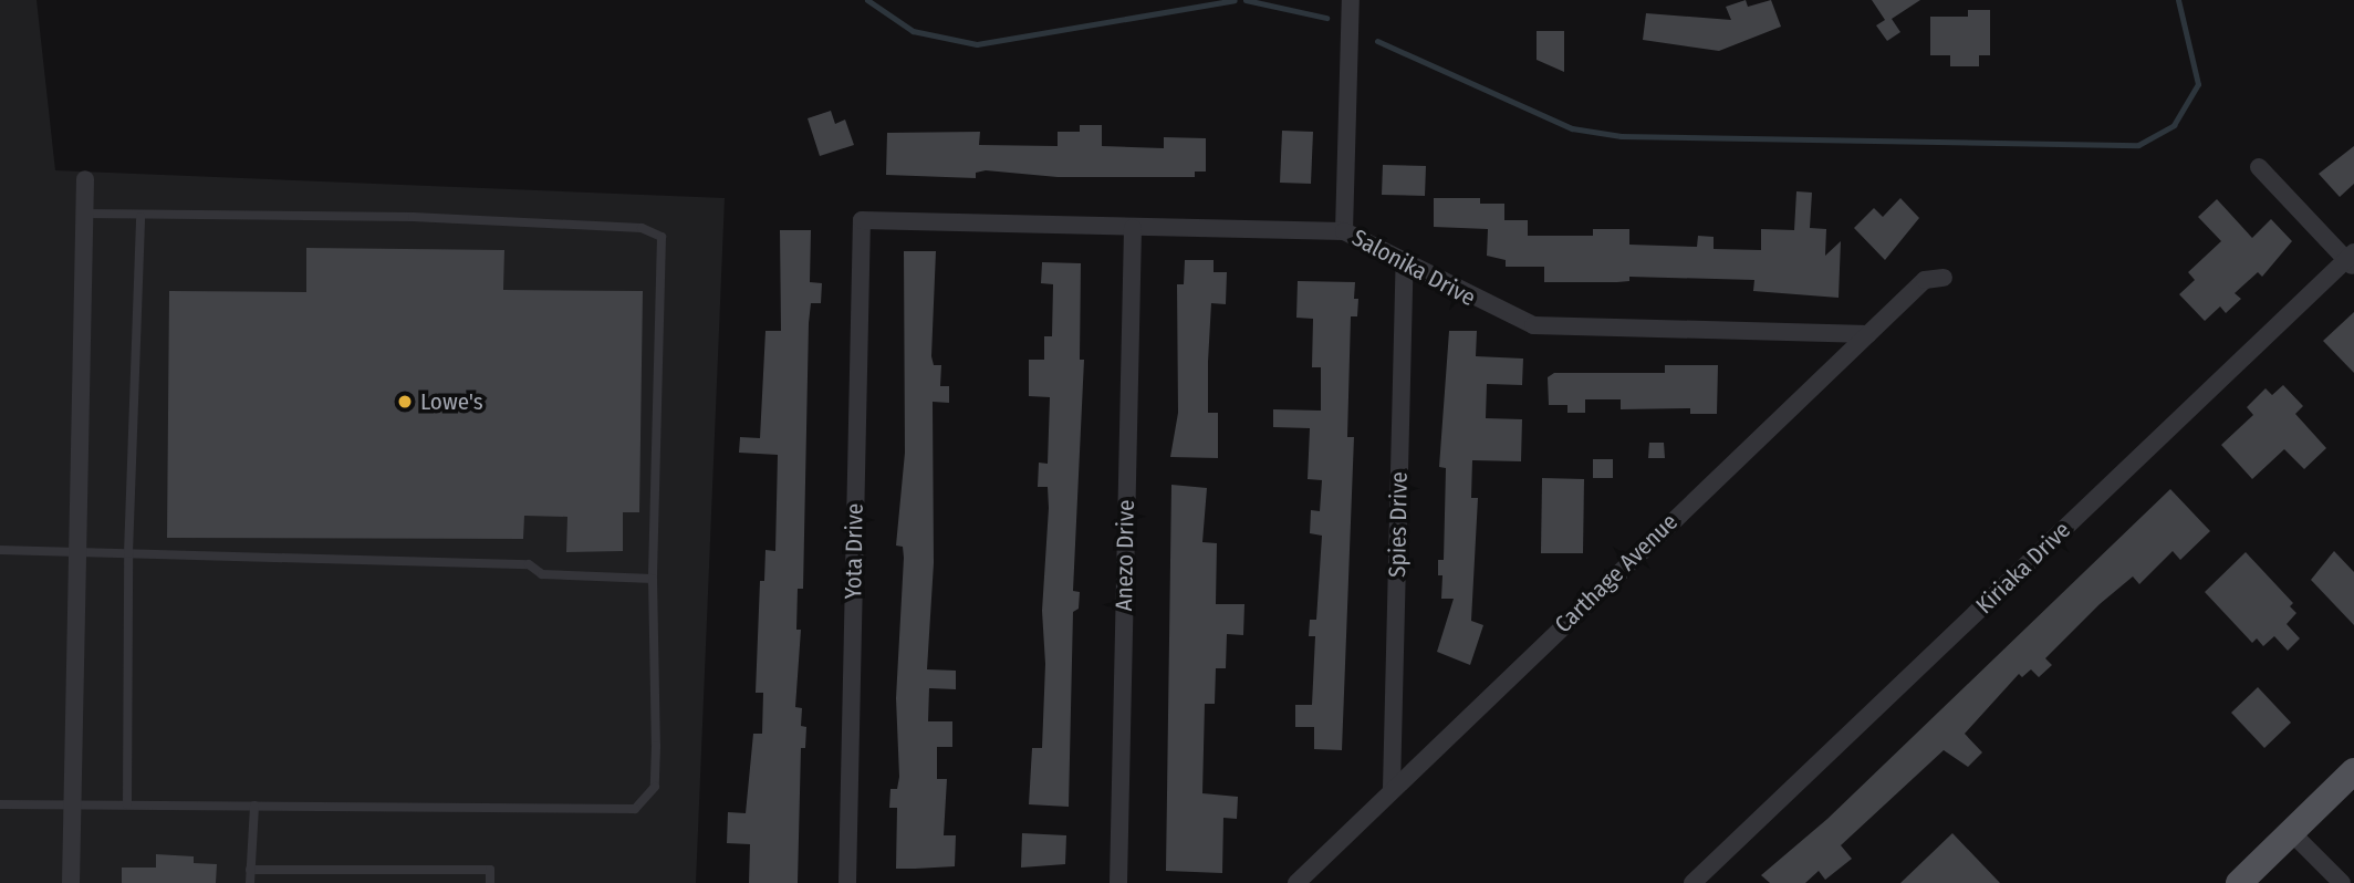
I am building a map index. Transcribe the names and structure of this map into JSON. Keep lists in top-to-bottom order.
{
  "streets": {
    "street": [
      "Salonika Drive",
      "Spies Drive",
      "Yota Drive",
      "Anezo Drive",
      "Kiriaka Drive",
      "Carthage Avenue"
    ]
  },
  "crossings": [
    ["Salonika Drive", "Spies Drive"],
    ["Salonika Drive", "Yota Drive"],
    ["Salonika Drive", "Anezo Drive"],
    ["Salonika Drive", "Carthage Avenue"],
    ["Spies Drive", "Carthage Avenue"]
  ],
  "places": ["Lowe's"]
}
